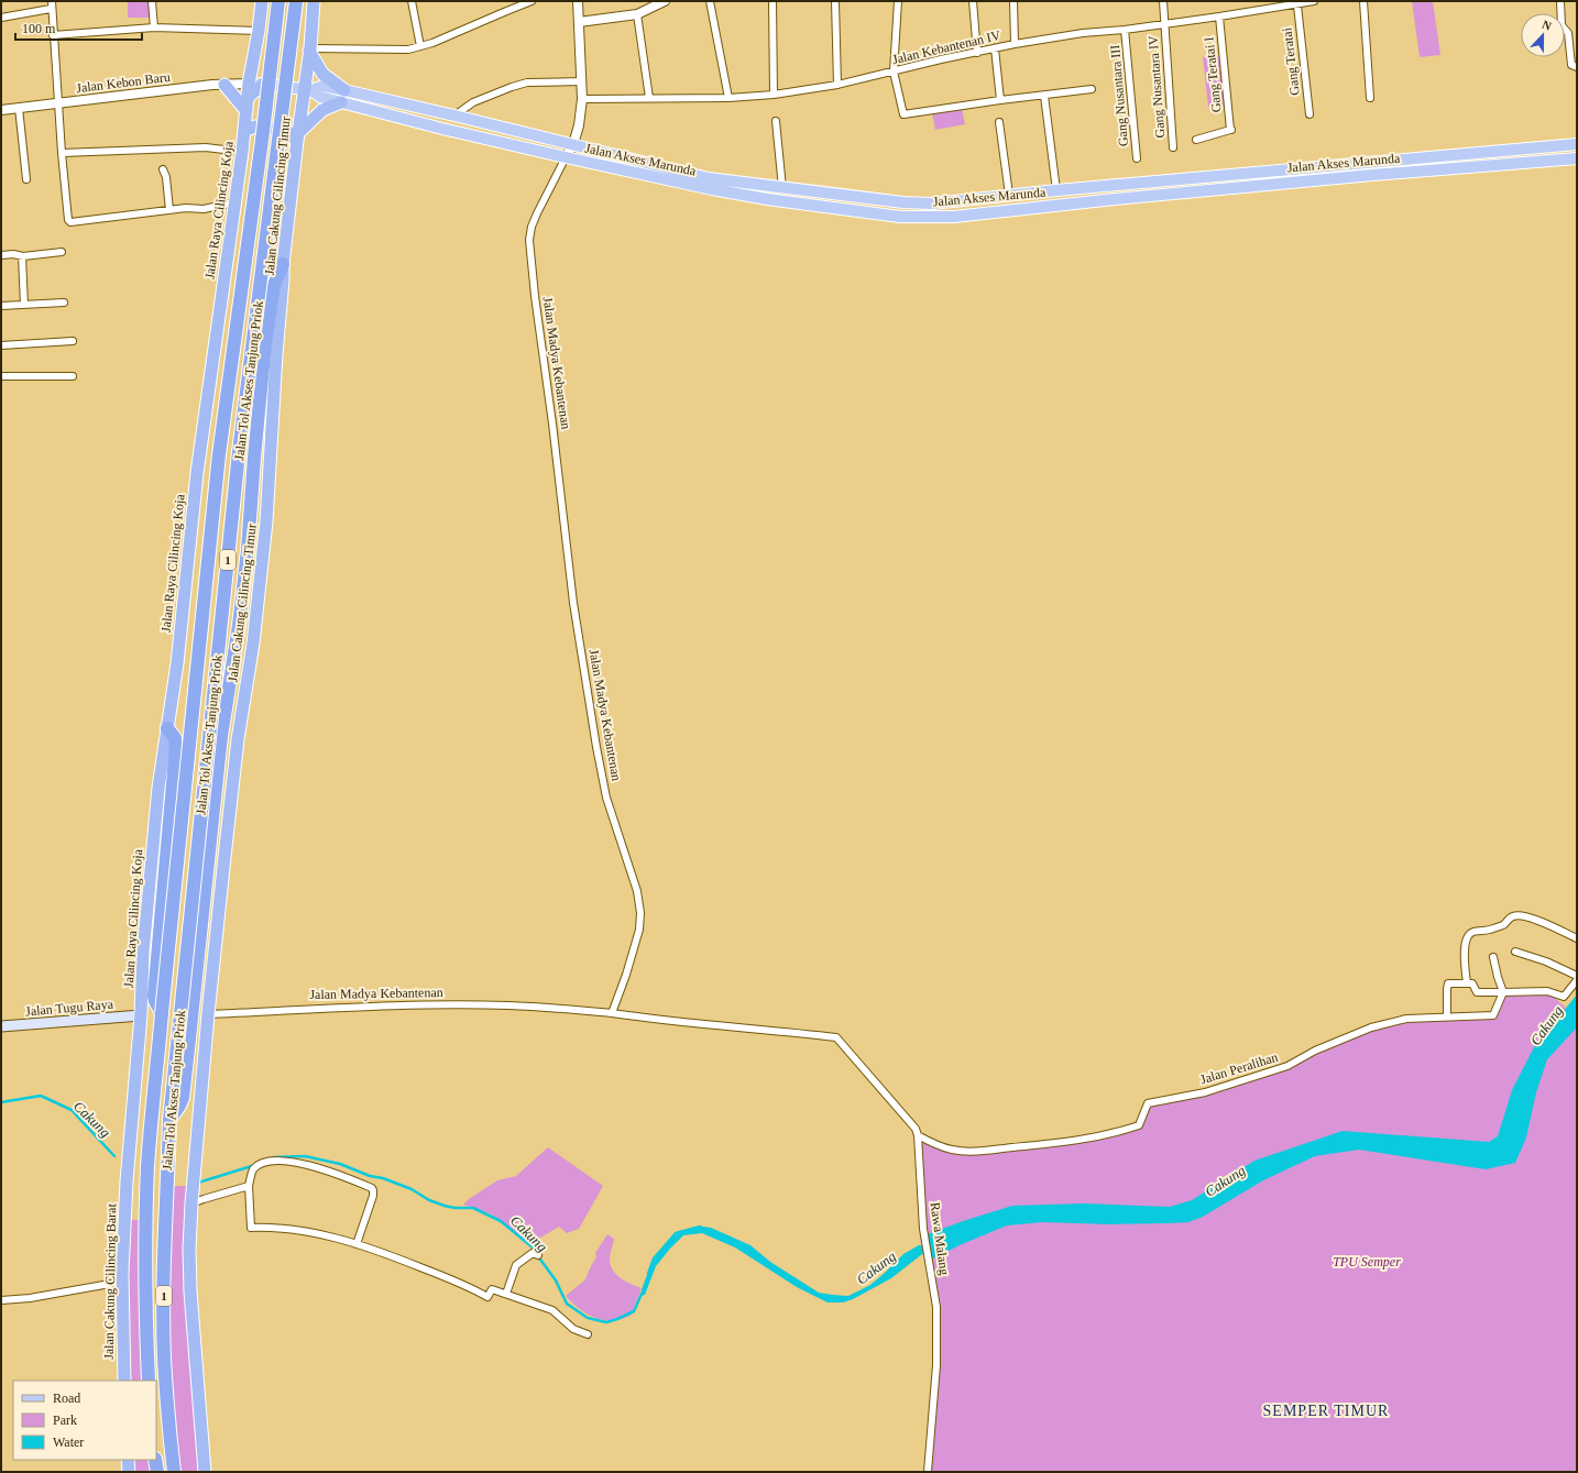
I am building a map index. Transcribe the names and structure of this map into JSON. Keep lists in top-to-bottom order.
{
  "streets": {
    "highway": [
      "Jalan Cakung Cilincing Timur",
      "Jalan Raya Cilincing Koja",
      "Jalan Tol Akses Tanjung Priok",
      "1",
      "Jalan Cakung Cilincing Barat"
    ],
    "main road": ["Jalan Akses Marunda", "Jalan Tugu Raya"],
    "street": [
      "Jalan Kebantenan IV",
      "Gang Teratai",
      "Gang Teratai I",
      "Jalan Kebon Baru",
      "Gang Nusantara IV",
      "Gang Nusantara III",
      "Jalan Madya Kebantenan",
      "Jalan Peralihan",
      "Rawa Malang"
    ]
  },
  "crossings": [
    ["Jalan Kebantenan IV", "Gang Teratai"],
    ["Jalan Kebantenan IV", "Gang Teratai I"],
    ["Jalan Kebantenan IV", "Gang Nusantara IV"],
    ["Jalan Kebantenan IV", "Gang Nusantara III"],
    ["Jalan Kebantenan IV", "Jalan Madya Kebantenan"],
    ["Jalan Kebon Baru", "Jalan Akses Marunda"],
    ["Jalan Kebon Baru", "Jalan Raya Cilincing Koja"],
    ["Jalan Akses Marunda", "Jalan Cakung Cilincing Timur"],
    ["Jalan Akses Marunda", "Jalan Raya Cilincing Koja"],
    ["Jalan Akses Marunda", "Jalan Madya Kebantenan"],
    ["Jalan Cakung Cilincing Timur", "Jalan Madya Kebantenan"],
    ["Jalan Raya Cilincing Koja", "Jalan Tugu Raya"],
    ["Jalan Raya Cilincing Koja", "Jalan Cakung Cilincing Barat"],
    ["Jalan Madya Kebantenan", "Rawa Malang"],
    ["Jalan Peralihan", "Rawa Malang"]
  ],
  "districts": ["SEMPER TIMUR"],
  "water": ["Cakung"],
  "parks": ["TPU Semper"],
  "legend": ["Road", "Park", "Water"],
  "scale_bar": "100 m",
  "north": "top"
}
